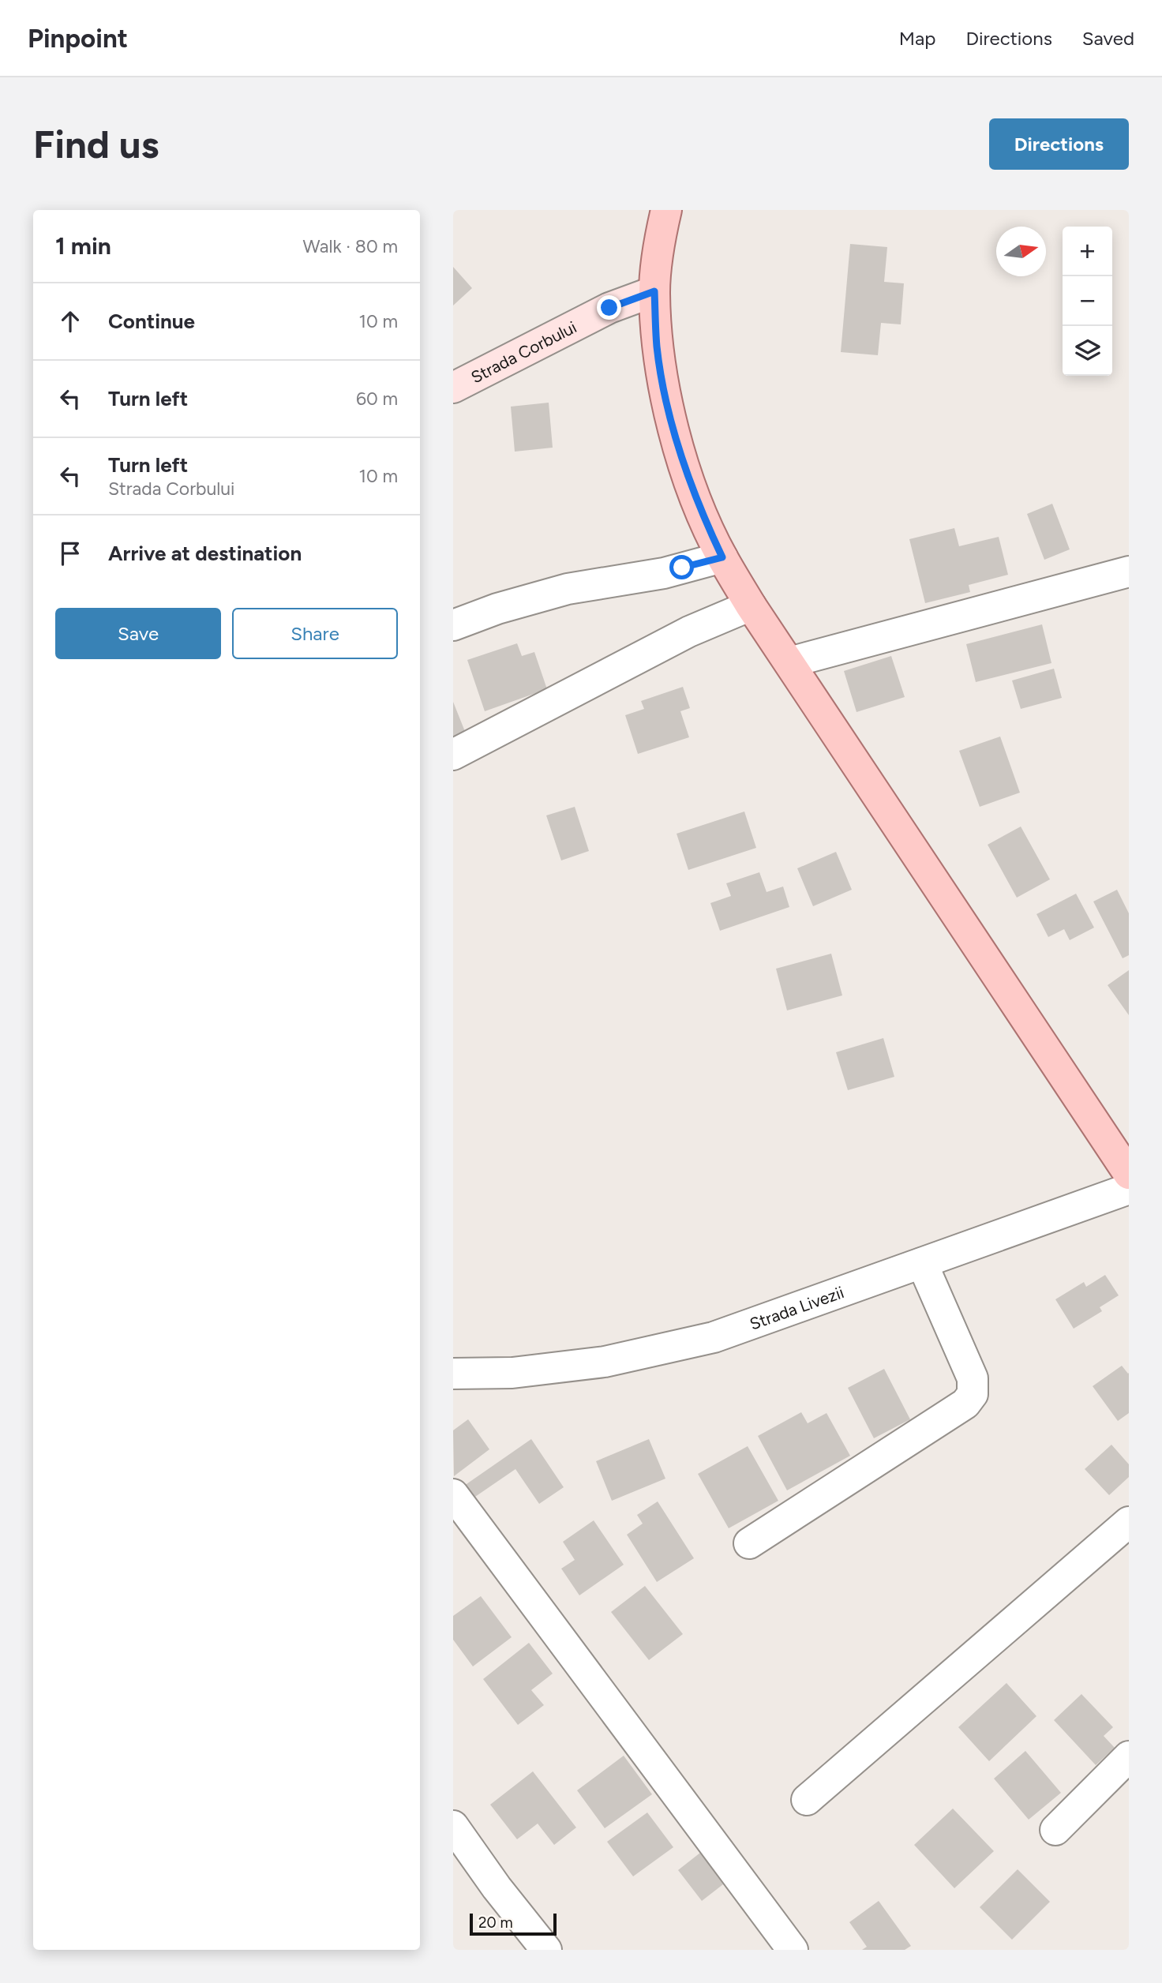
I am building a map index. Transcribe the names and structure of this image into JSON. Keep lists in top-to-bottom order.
{
  "streets": {
    "street": ["Strada Corbului", "Strada Livezii"]
  },
  "scale_bar": "20 m",
  "north": "right",
  "page": {
    "header": "Pinpoint",
    "nav": ["Map", "Directions", "Saved"],
    "buttons": [
      "Directions",
      ["Save", "Share"]
    ],
    "title": "Find us",
    "heading": ["1 min", "Walk · 80 m"],
    "map_buttons": ["+", "−"],
    "list": [
      ["Continue", "10 m"],
      ["Turn left", "60 m"],
      ["Turn left", "Strada Corbului", "10 m"],
      "Arrive at destination"
    ],
    "scale": "20 m"
  }
}
